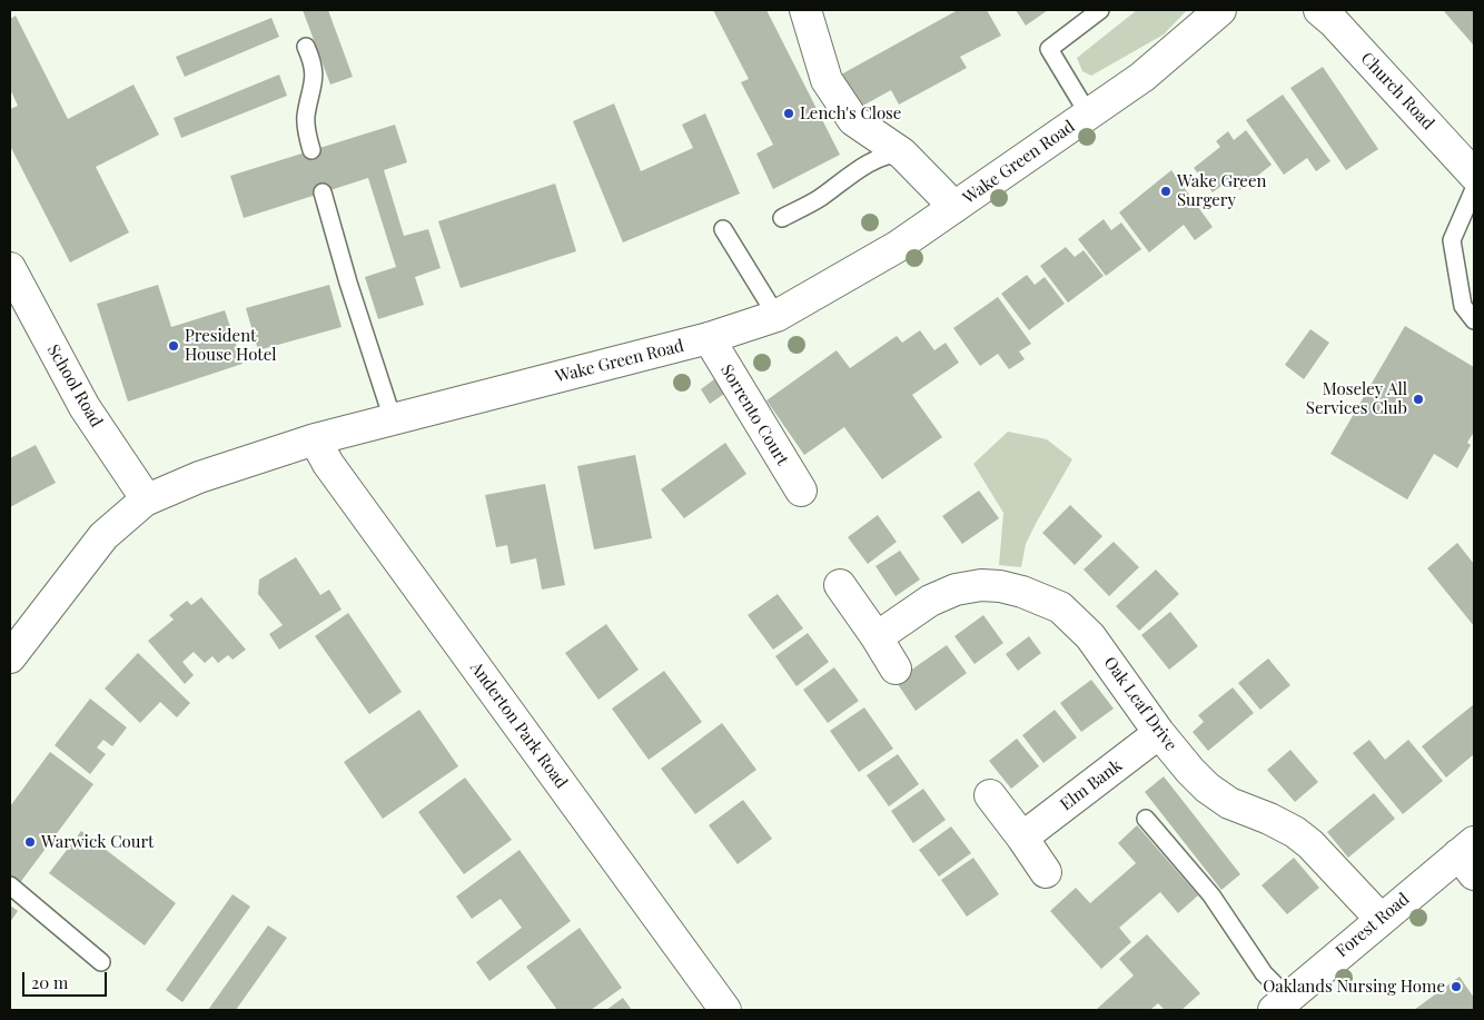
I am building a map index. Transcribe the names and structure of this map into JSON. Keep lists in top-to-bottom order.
{
  "streets": {
    "street": [
      "Church Road",
      "Wake Green Road",
      "School Road",
      "Sorrento Court",
      "Oak Leaf Drive",
      "Anderton Park Road",
      "Elm Bank",
      "Forest Road"
    ]
  },
  "crossings": [
    ["Wake Green Road", "School Road"],
    ["Wake Green Road", "Sorrento Court"],
    ["Wake Green Road", "Anderton Park Road"],
    ["Oak Leaf Drive", "Elm Bank"],
    ["Oak Leaf Drive", "Forest Road"]
  ],
  "places": [
    "Lench's Close",
    "Wake Green Surgery",
    "President House Hotel",
    "Moseley All Services Club",
    "Warwick Court",
    "Oaklands Nursing Home"
  ],
  "scale_bar": "20 m"
}
